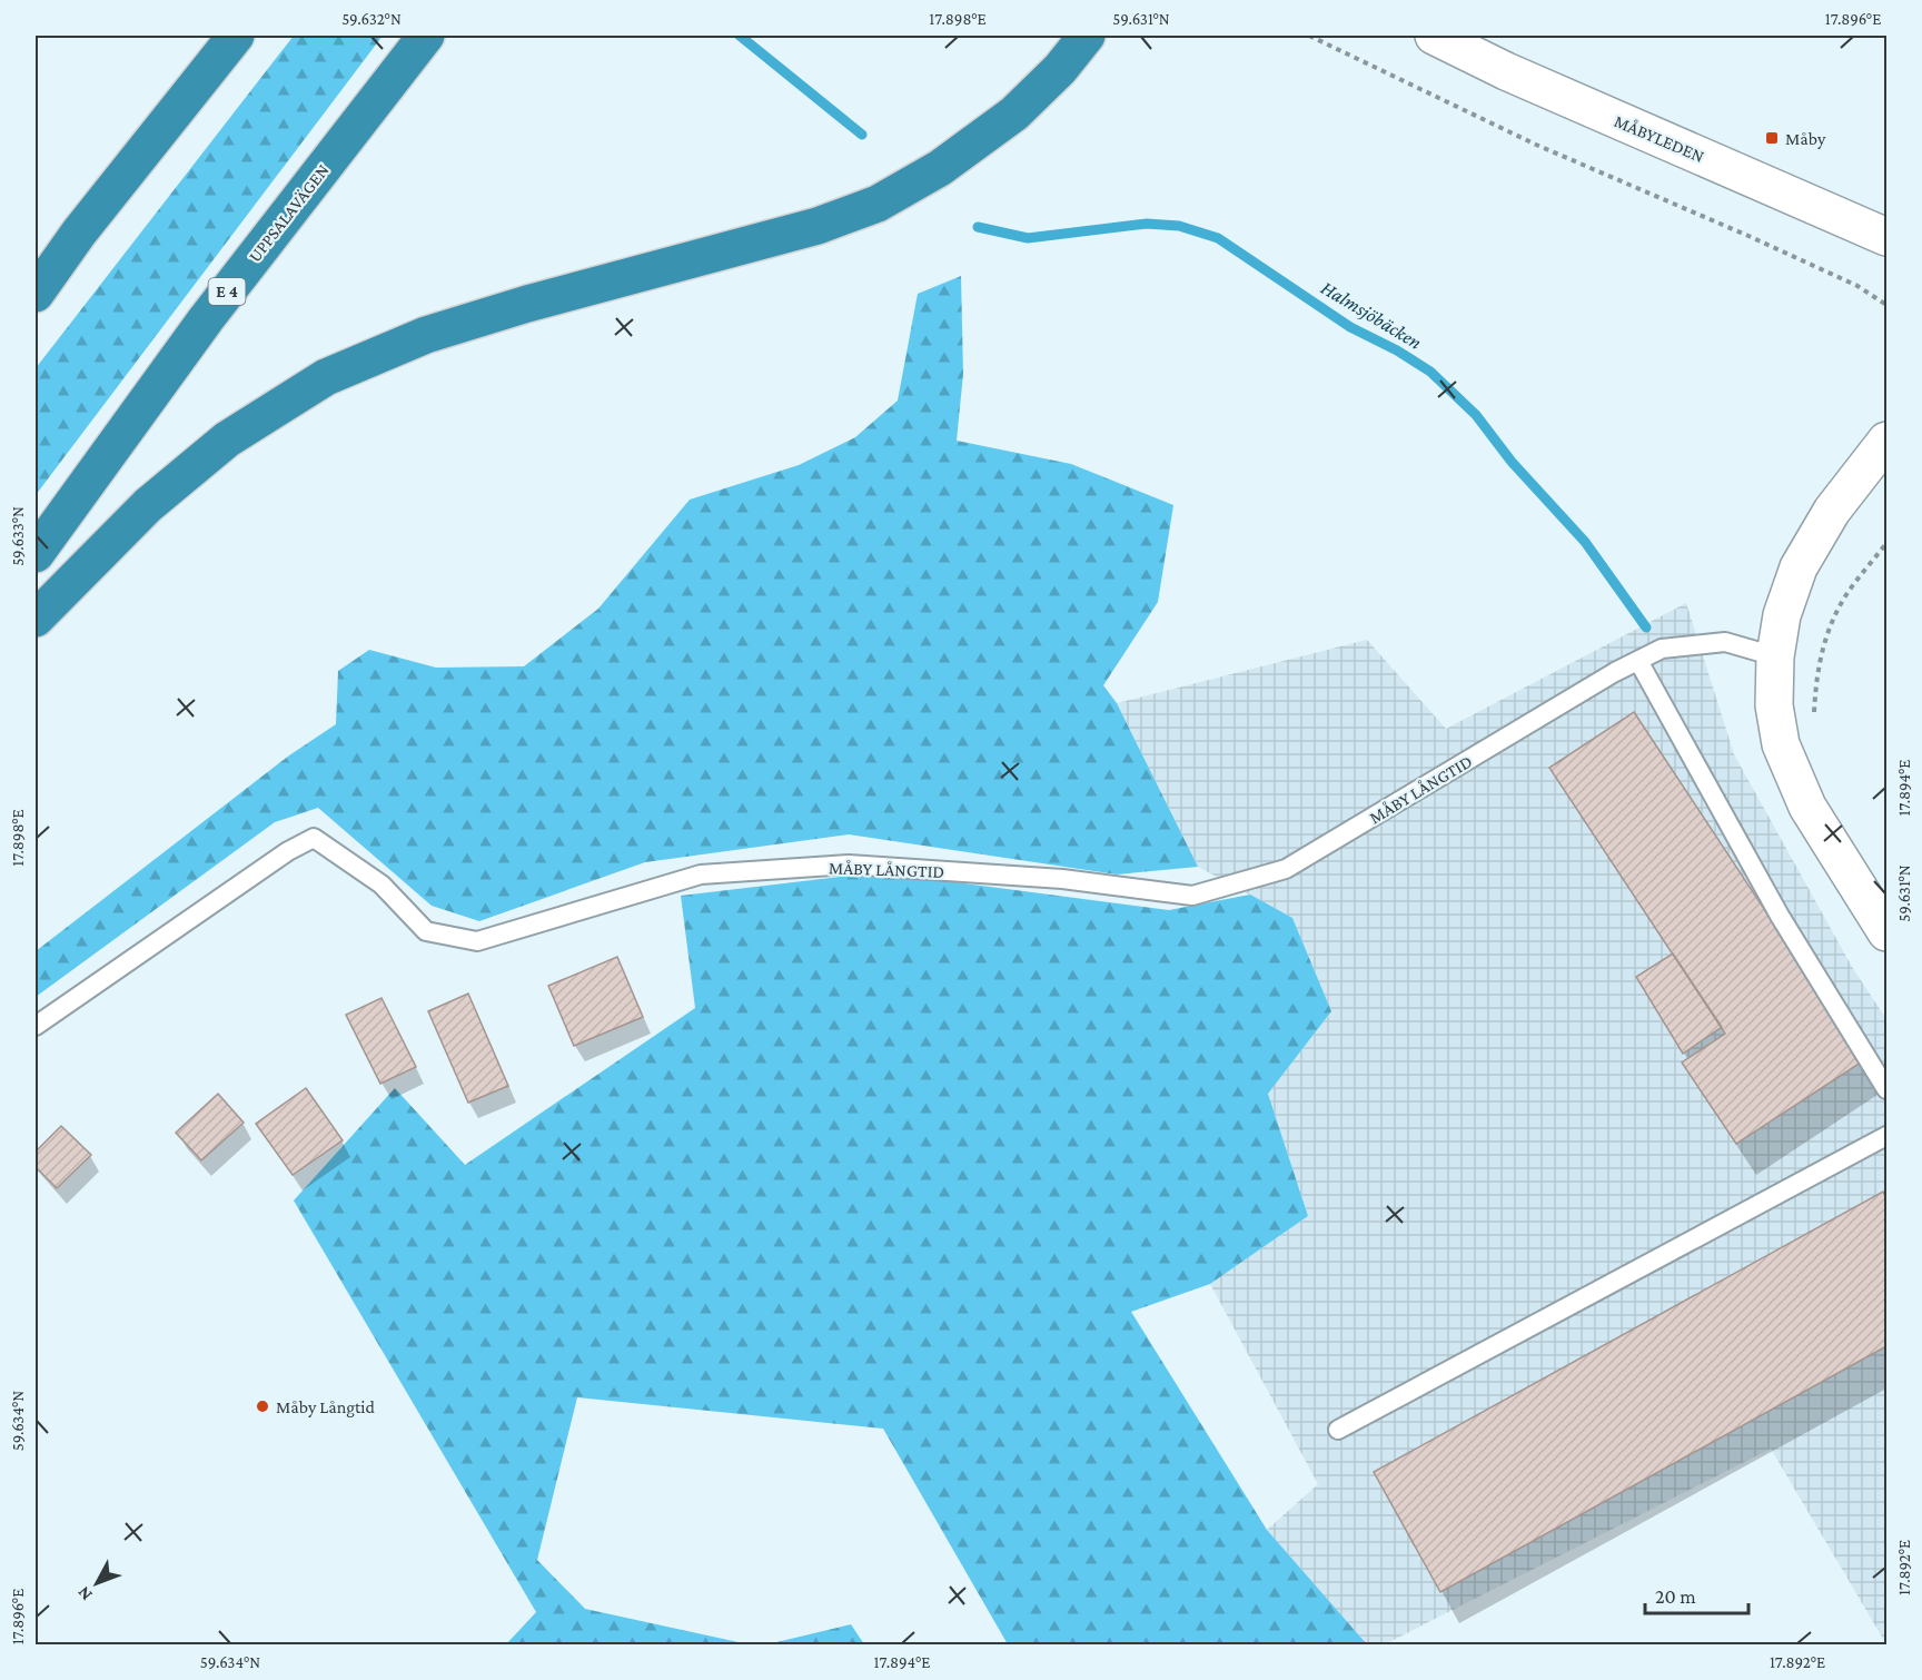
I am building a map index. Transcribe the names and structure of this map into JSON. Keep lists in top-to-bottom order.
{
  "streets": {
    "highway": ["UPPSALAVÄGEN", "E 4"],
    "street": ["MÅBYLEDEN"],
    "lane": ["MÅBY LÅNGTID"]
  },
  "water": ["Halmsjöbäcken"],
  "places": {
    "transit": ["Måby"],
    "other": ["Måby Långtid"]
  },
  "scale_bar": "20 m",
  "north": "bottom left",
  "coordinates": [
    "59.632°N",
    "17.898°E",
    "59.631°N",
    "17.896°E",
    "59.633°N",
    "17.894°E",
    "59.634°N",
    "17.892°E"
  ]
}
